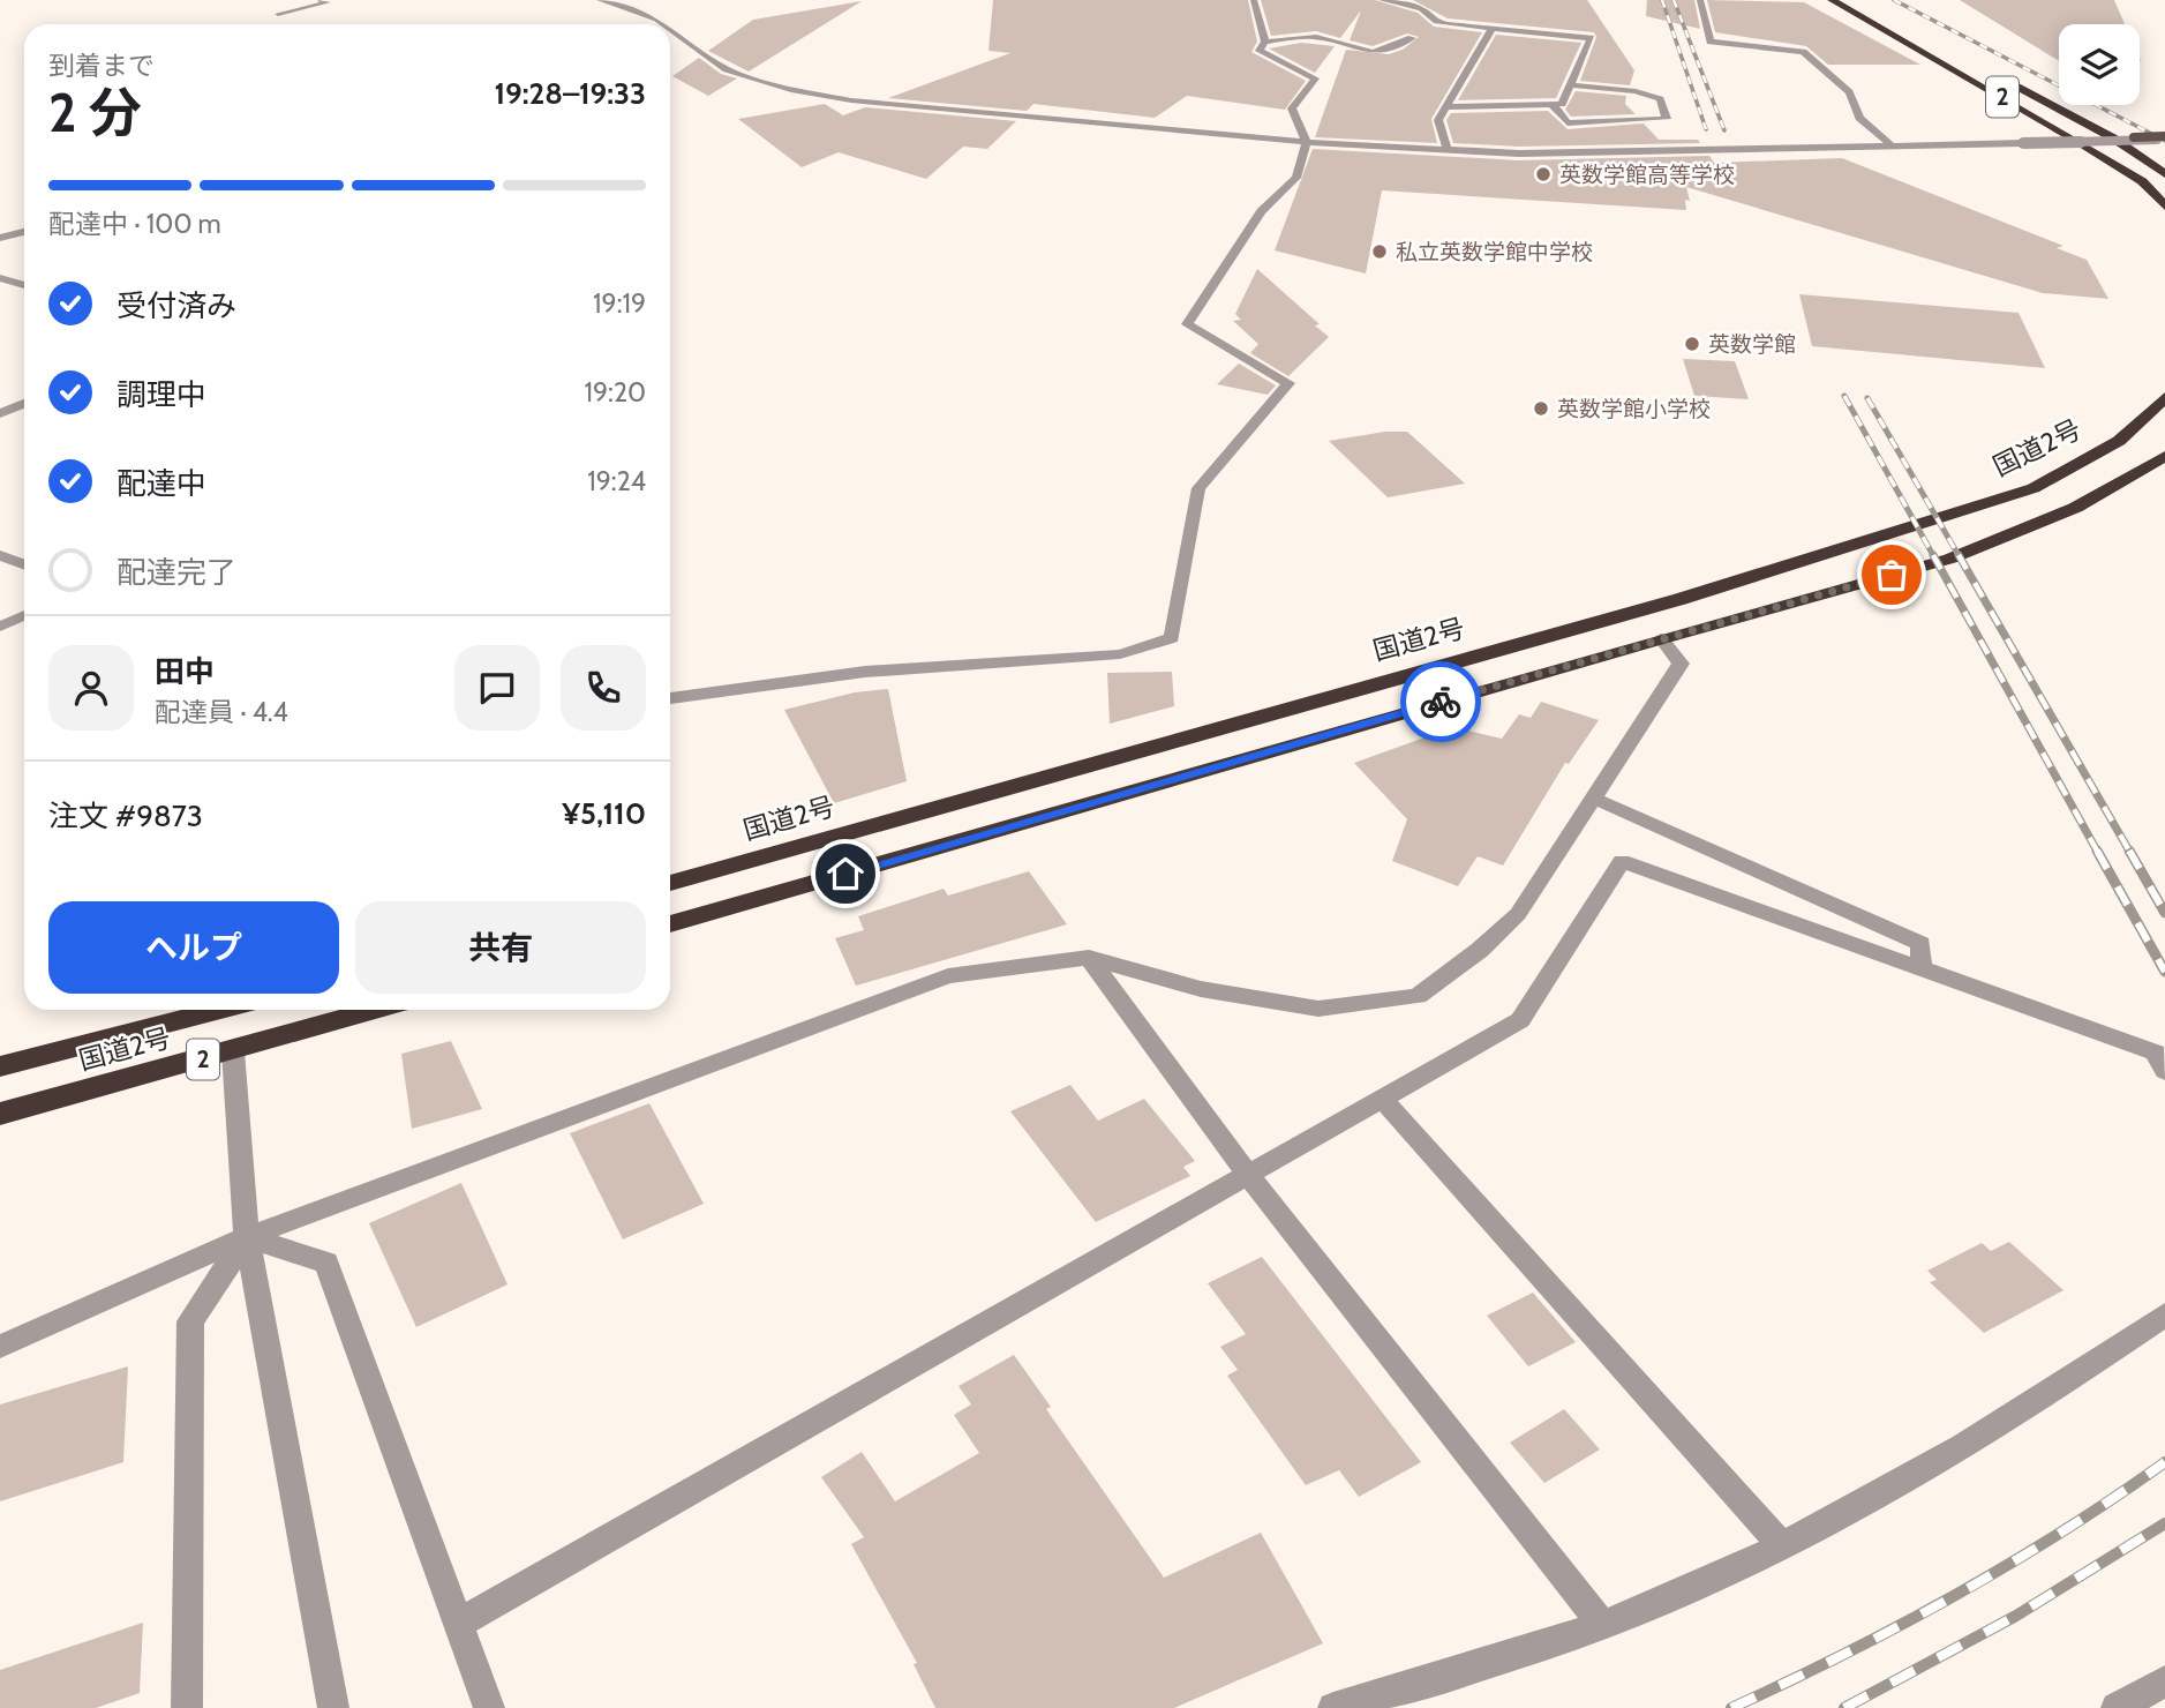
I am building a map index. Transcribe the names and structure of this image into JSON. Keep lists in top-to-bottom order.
{
  "streets": {
    "highway": ["2", "国道2号"]
  },
  "places": [
    "英数学館高等学校",
    "私立英数学館中学校",
    "英数学館",
    "英数学館小学校"
  ],
  "page": {
    "heading": ["2 分", "到着まで", "19:28–19:33"],
    "panel": [
      "田中",
      "配達員 · 4.4",
      "注文 #9873",
      "¥5,110"
    ],
    "bar": "配達中 · 100 m",
    "list": [
      ["受付済み", "19:19"],
      ["調理中", "19:20"],
      ["配達中", "19:24"],
      "配達完了"
    ],
    "buttons": ["ヘルプ", "共有"]
  }
}
